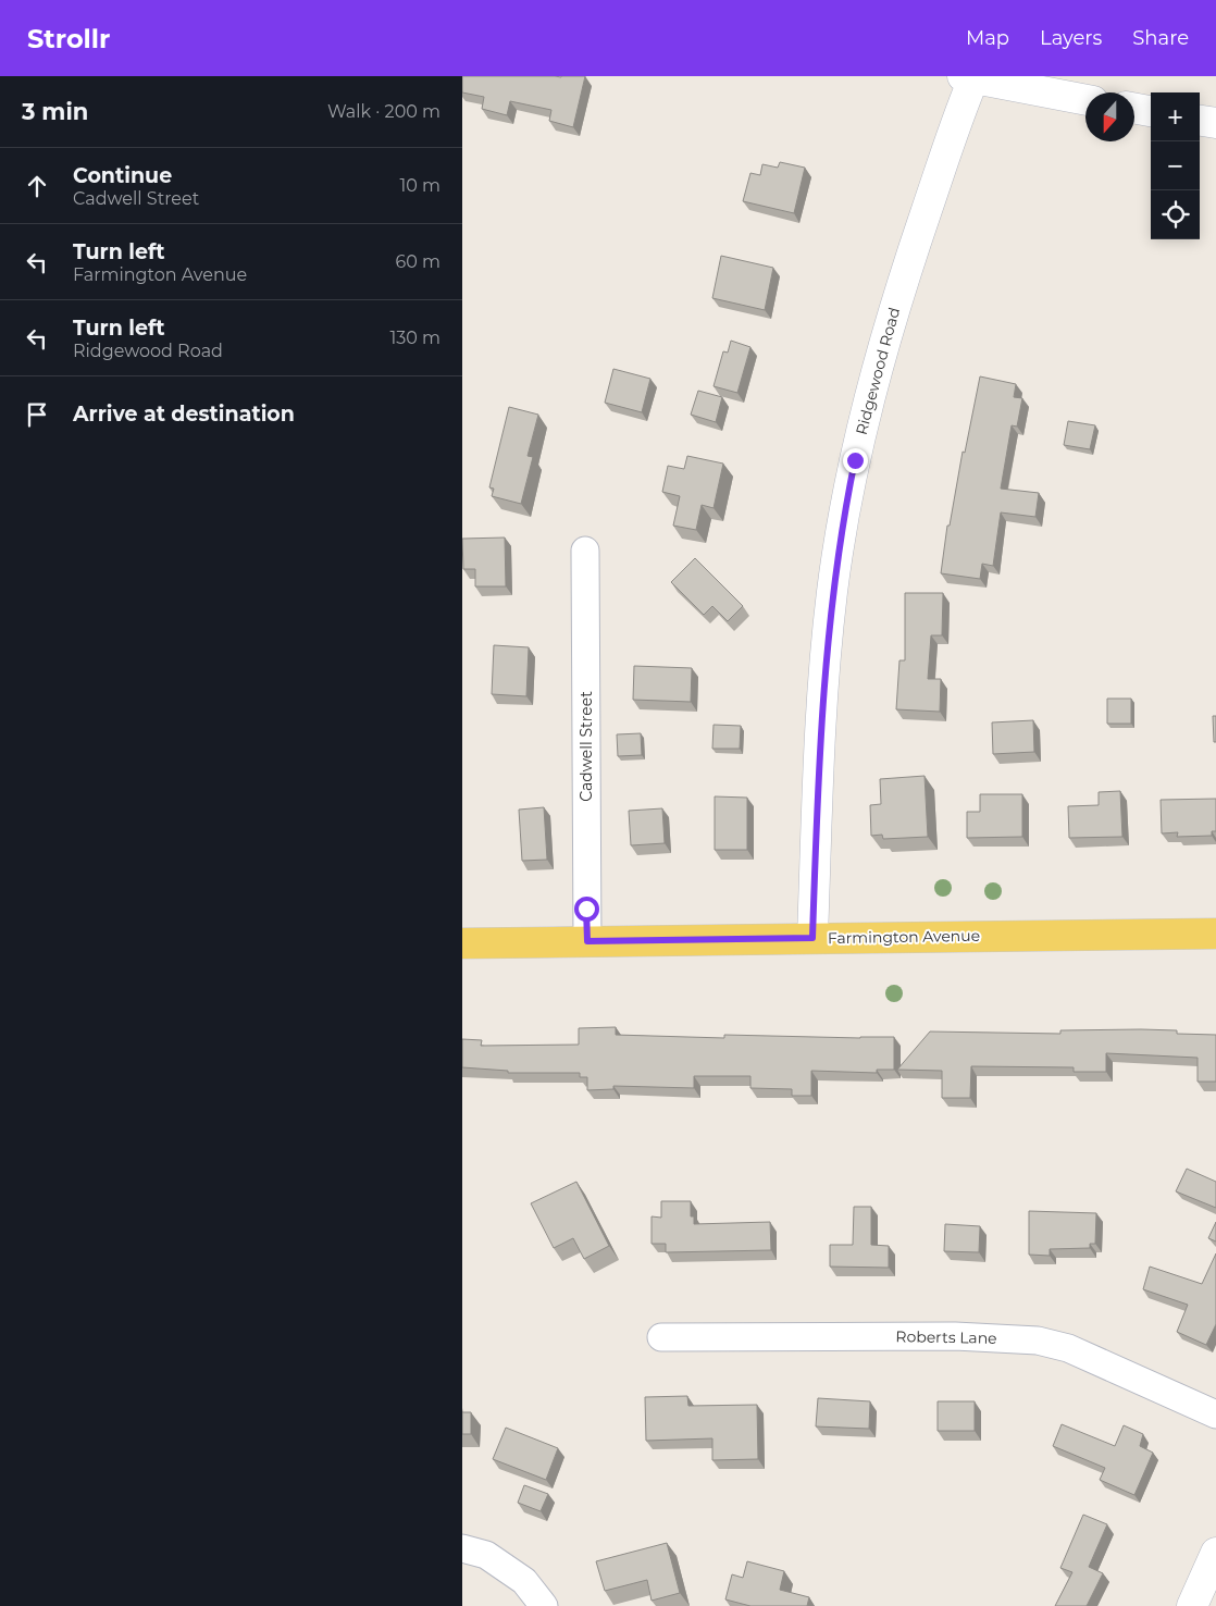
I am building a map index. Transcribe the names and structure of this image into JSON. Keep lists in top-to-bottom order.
{
  "streets": {
    "main road": ["Ridgewood Road", "Farmington Avenue"],
    "street": ["Cadwell Street", "Roberts Lane"]
  },
  "crossings": [
    ["Ridgewood Road", "Farmington Avenue"],
    ["Cadwell Street", "Farmington Avenue"]
  ],
  "north": "bottom",
  "page": {
    "header": "Strollr",
    "nav": ["Map", "Layers", "Share"],
    "heading": ["3 min", "Walk · 200 m"],
    "map_buttons": ["+", "−"],
    "list": [
      ["Continue", "Cadwell Street", "10 m"],
      ["Turn left", "Farmington Avenue", "60 m"],
      ["Turn left", "Ridgewood Road", "130 m"],
      "Arrive at destination"
    ]
  }
}
